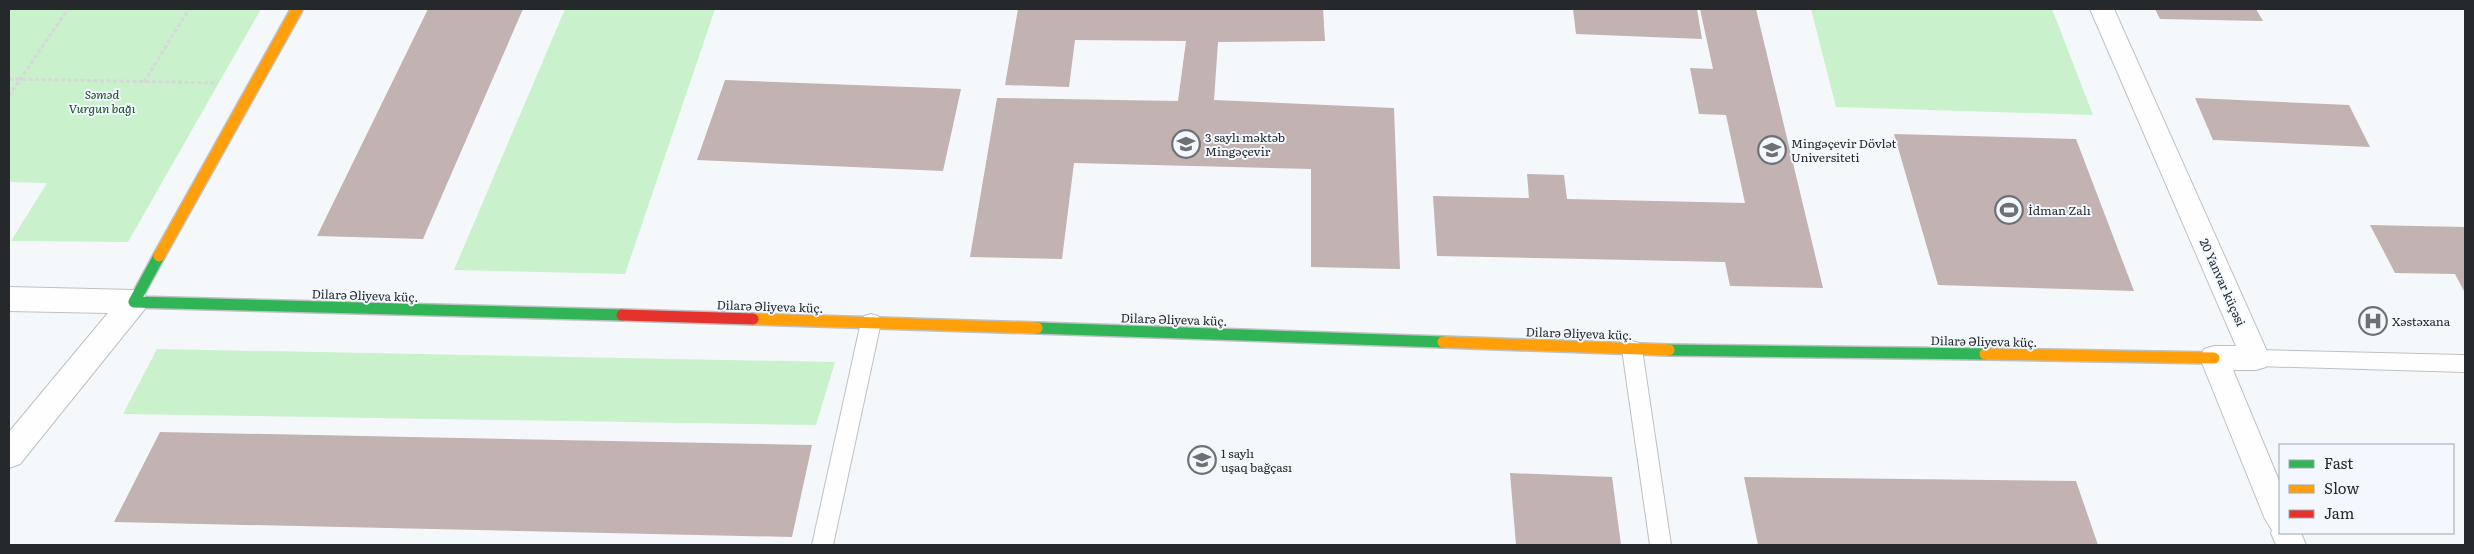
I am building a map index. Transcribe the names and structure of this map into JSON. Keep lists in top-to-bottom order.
{
  "streets": {
    "street": ["20 Yanvar küçəsi", "Dilarə Əliyeva küç."]
  },
  "parks": ["Səməd Vurgun bağı"],
  "places": {
    "school or university": ["3 saylı məktəb Mingəçevir", "Mingəçevir Dövlət Universiteti", "1 saylı uşaq bağçası"],
    "sports": ["İdman Zalı"],
    "hospital": ["Xəstəxana"]
  },
  "legend": ["Fast", "Slow", "Jam"]
}
